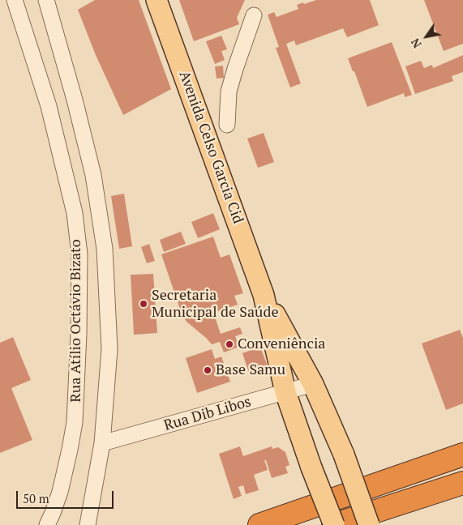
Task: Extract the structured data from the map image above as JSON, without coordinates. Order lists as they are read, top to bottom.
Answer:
{
  "streets": {
    "main road": ["Avenida Celso Garcia Cid"],
    "street": ["Rua Atílio Octávio Bizato", "Rua Dib Libos"]
  },
  "crossings": [
    ["Avenida Celso Garcia Cid", "Rua Dib Libos"]
  ],
  "places": ["Secretaria Municipal de Saúde", "Conveniência", "Base Samu"],
  "scale_bar": "50 m",
  "north": "bottom left"
}
